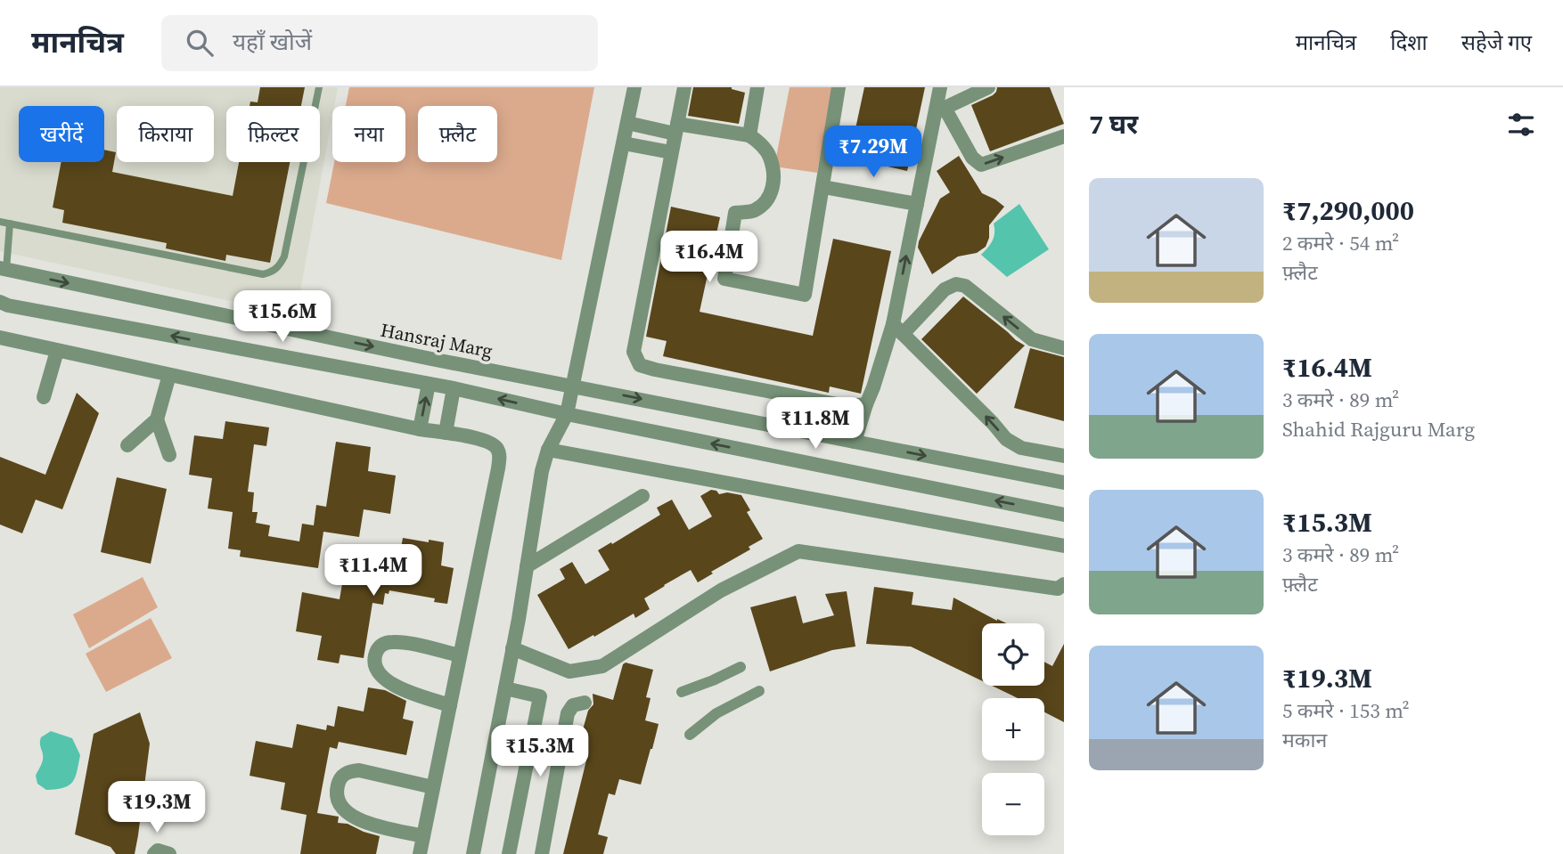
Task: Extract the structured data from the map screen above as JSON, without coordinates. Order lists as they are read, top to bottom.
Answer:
{
  "streets": {
    "street": ["Hansraj Marg"]
  },
  "page": {
    "header": "मानचित्र",
    "search": "यहाँ खोजें",
    "nav": ["मानचित्र", "दिशा", "सहेजे गए"],
    "heading": "7 घर",
    "chip": [
      "खरीदें",
      "किराया",
      "फ़िल्टर",
      "नया",
      "फ़्लैट"
    ],
    "price": [
      "₹7.29M",
      "₹16.4M",
      "₹15.6M",
      "₹11.8M",
      "₹11.4M",
      "₹15.3M",
      "₹19.3M"
    ],
    "list": [
      {
        "name": "₹7,290,000",
        "note": "2 कमरे · 54 m² · फ़्लैट"
      },
      {
        "name": "₹16.4M",
        "note": "3 कमरे · 89 m² · Shahid Rajguru Marg"
      },
      {
        "name": "₹15.3M",
        "note": "3 कमरे · 89 m² · फ़्लैट"
      },
      {
        "name": "₹19.3M",
        "note": "5 कमरे · 153 m² · मकान"
      }
    ],
    "map_buttons": ["+", "−"]
  }
}
